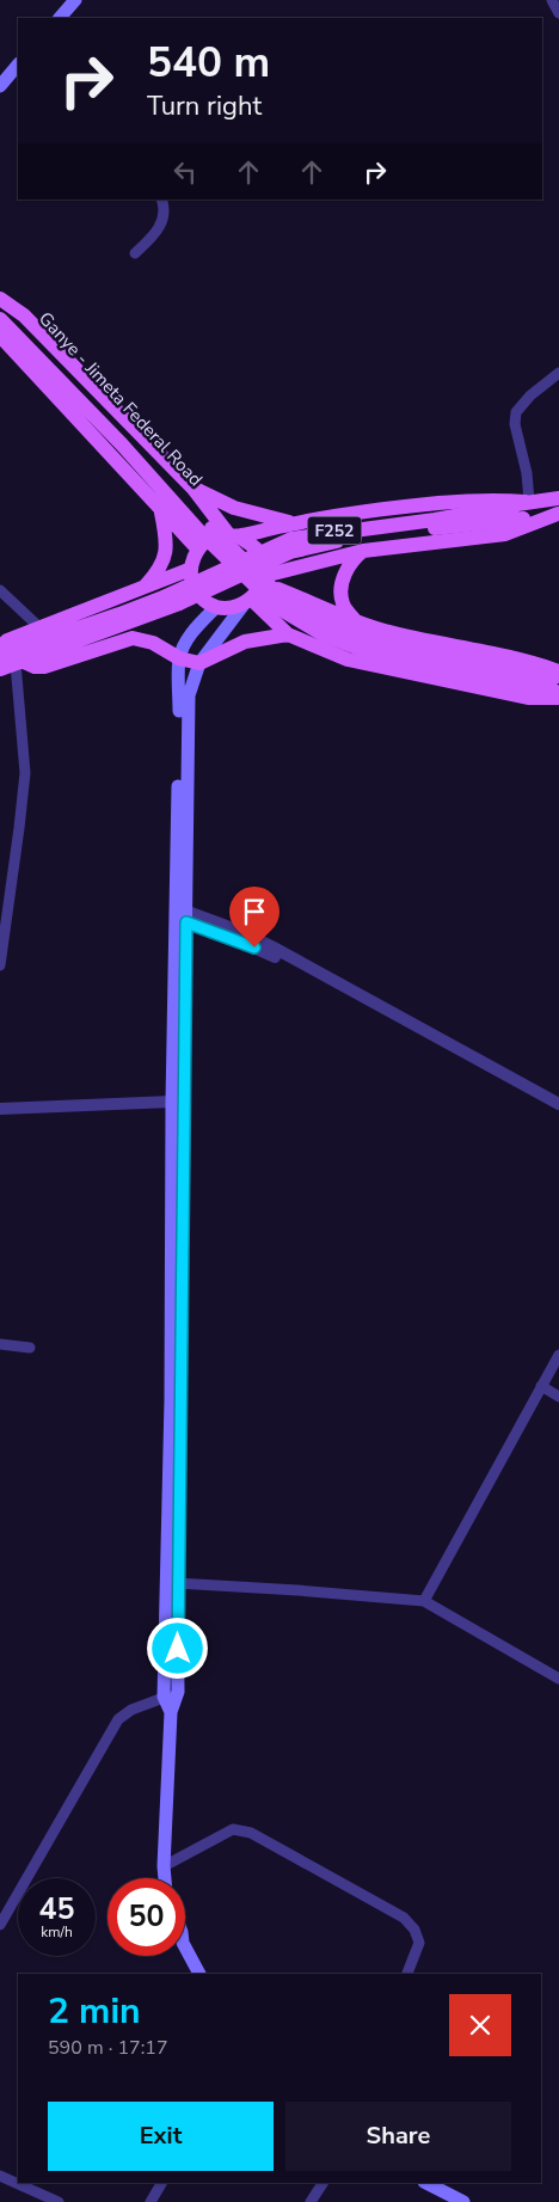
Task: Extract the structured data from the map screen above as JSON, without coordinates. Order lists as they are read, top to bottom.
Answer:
{
  "streets": {
    "main road": ["Ganye - Jimeta Federal Road", "F252"]
  },
  "page": {
    "turn": ["540 m", "Turn right"],
    "speed": "45 km/h",
    "limit": "50",
    "heading": ["2 min", "590 m · 17:17"],
    "buttons": ["Exit", "Share"]
  }
}
